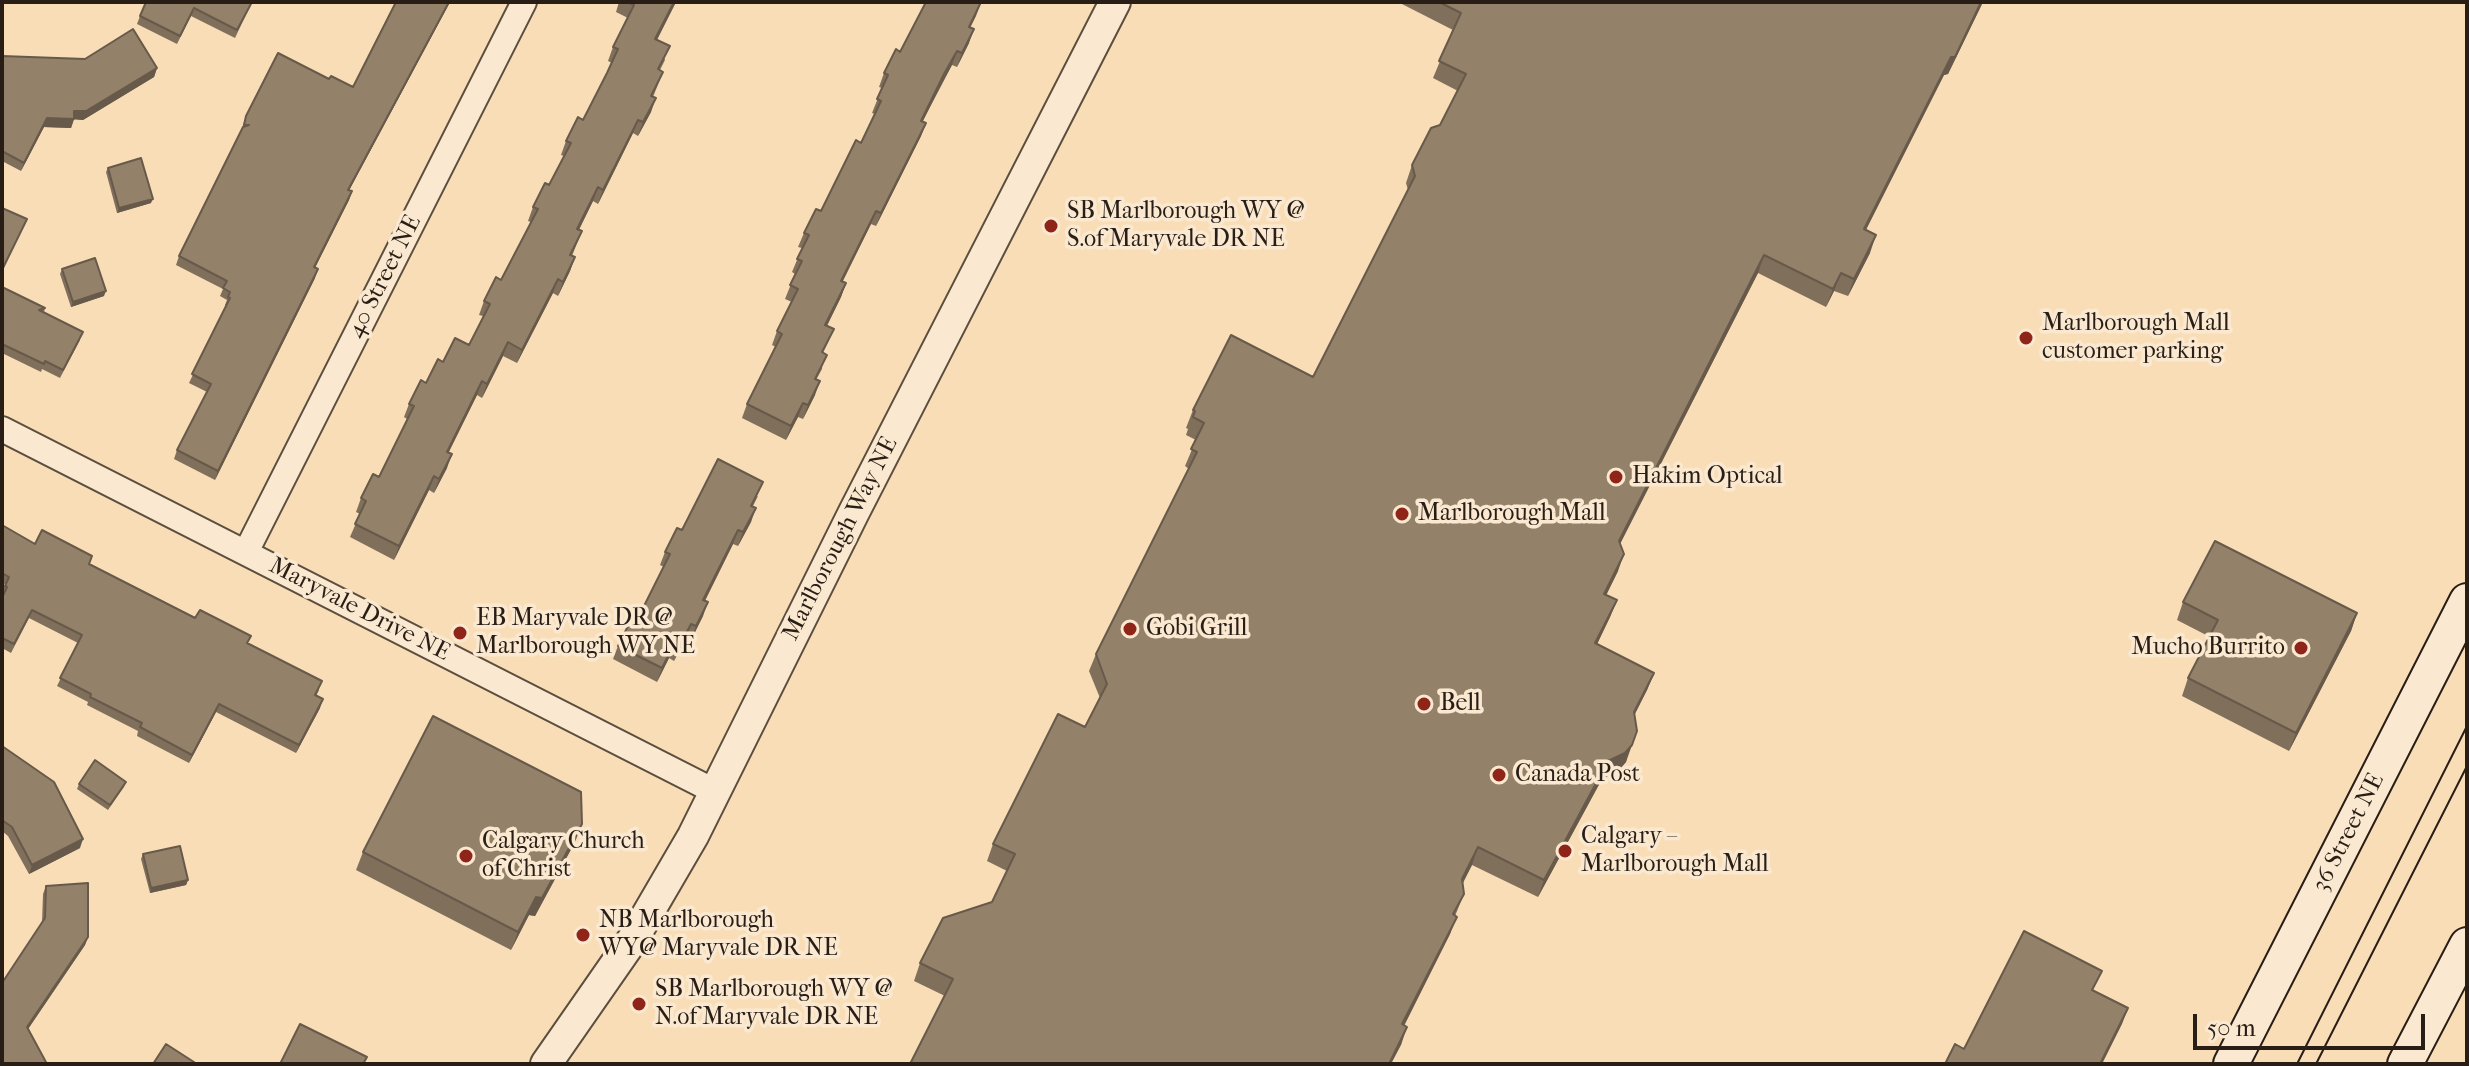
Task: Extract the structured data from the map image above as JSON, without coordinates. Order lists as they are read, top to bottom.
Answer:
{
  "streets": {
    "main road": ["36 Street NE"],
    "street": ["40 Street NE", "Marlborough Way NE", "Maryvale Drive NE"]
  },
  "crossings": [
    ["40 Street NE", "Maryvale Drive NE"],
    ["Marlborough Way NE", "Maryvale Drive NE"]
  ],
  "places": [
    "SB Marlborough WY @ S.of Maryvale DR NE",
    "Marlborough Mall customer parking",
    "Hakim Optical",
    "Marlborough Mall",
    "Gobi Grill",
    "EB Maryvale DR @ Marlborough WY NE",
    "Mucho Burrito",
    "Bell",
    "Canada Post",
    "Calgary – Marlborough Mall",
    "Calgary Church of Christ",
    "NB Marlborough WY@ Maryvale DR NE",
    "SB Marlborough WY @ N.of Maryvale DR NE"
  ],
  "scale_bar": "50 m"
}
